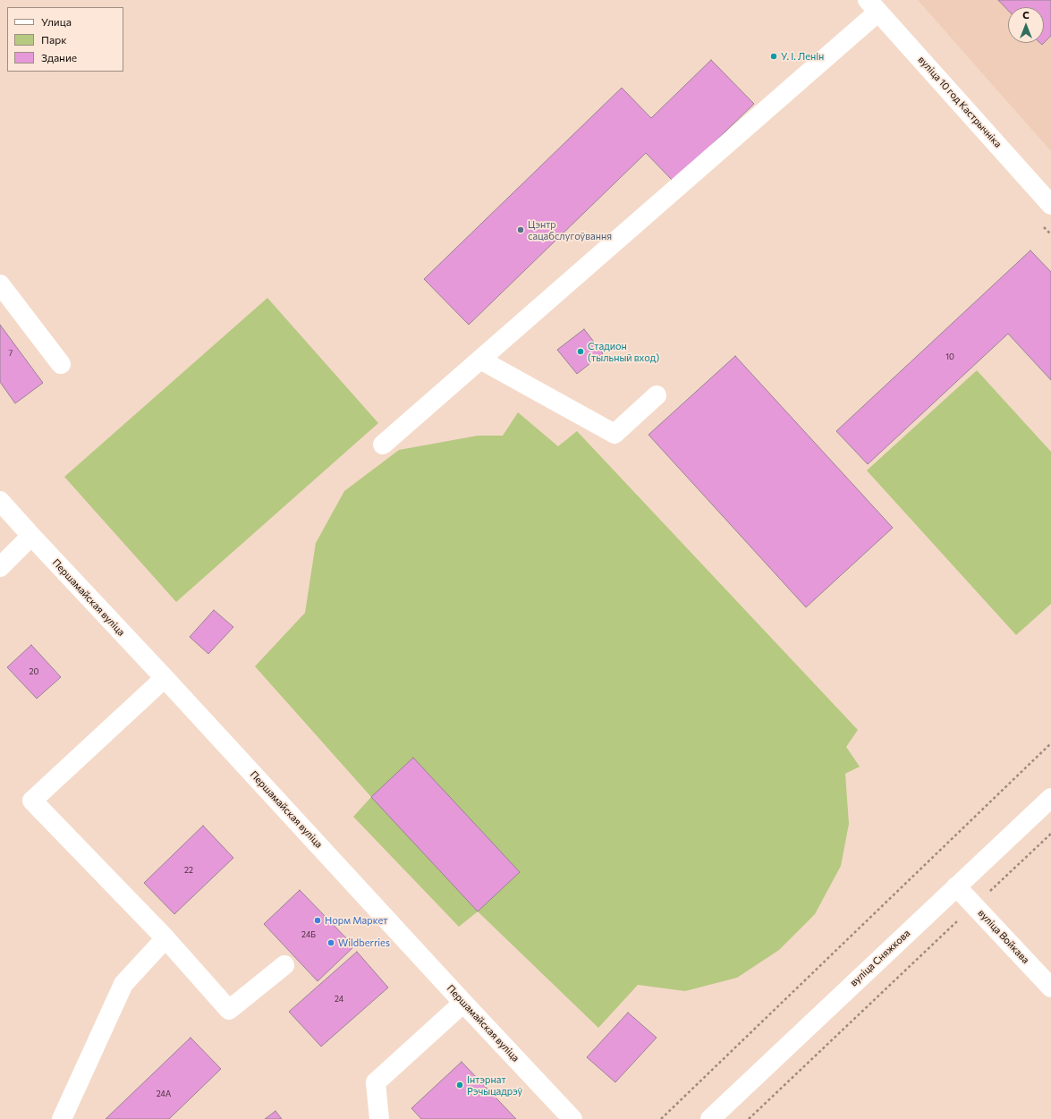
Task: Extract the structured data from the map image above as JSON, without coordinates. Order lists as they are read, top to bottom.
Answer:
{
  "streets": {
    "street": [
      "вуліца 10 год Кастрычніка",
      "Першамайская вуліца",
      "вуліца Войкава",
      "вуліца Сняжкова"
    ]
  },
  "crossings": [
    ["вуліца Войкава", "вуліца Сняжкова"]
  ],
  "places": [
    "У. І. Ленін",
    "Цэнтр сацабслугоўвання",
    "Стадион (тыльный вход)",
    "Норм Маркет",
    "Wildberries",
    "Інтэрнат Рэчыцадрэў"
  ],
  "house_numbers": [
    "7",
    "10",
    "20",
    "22",
    "24Б",
    "24",
    "24А"
  ],
  "legend": ["Улица", "Парк", "Здание"],
  "north": "top"
}
